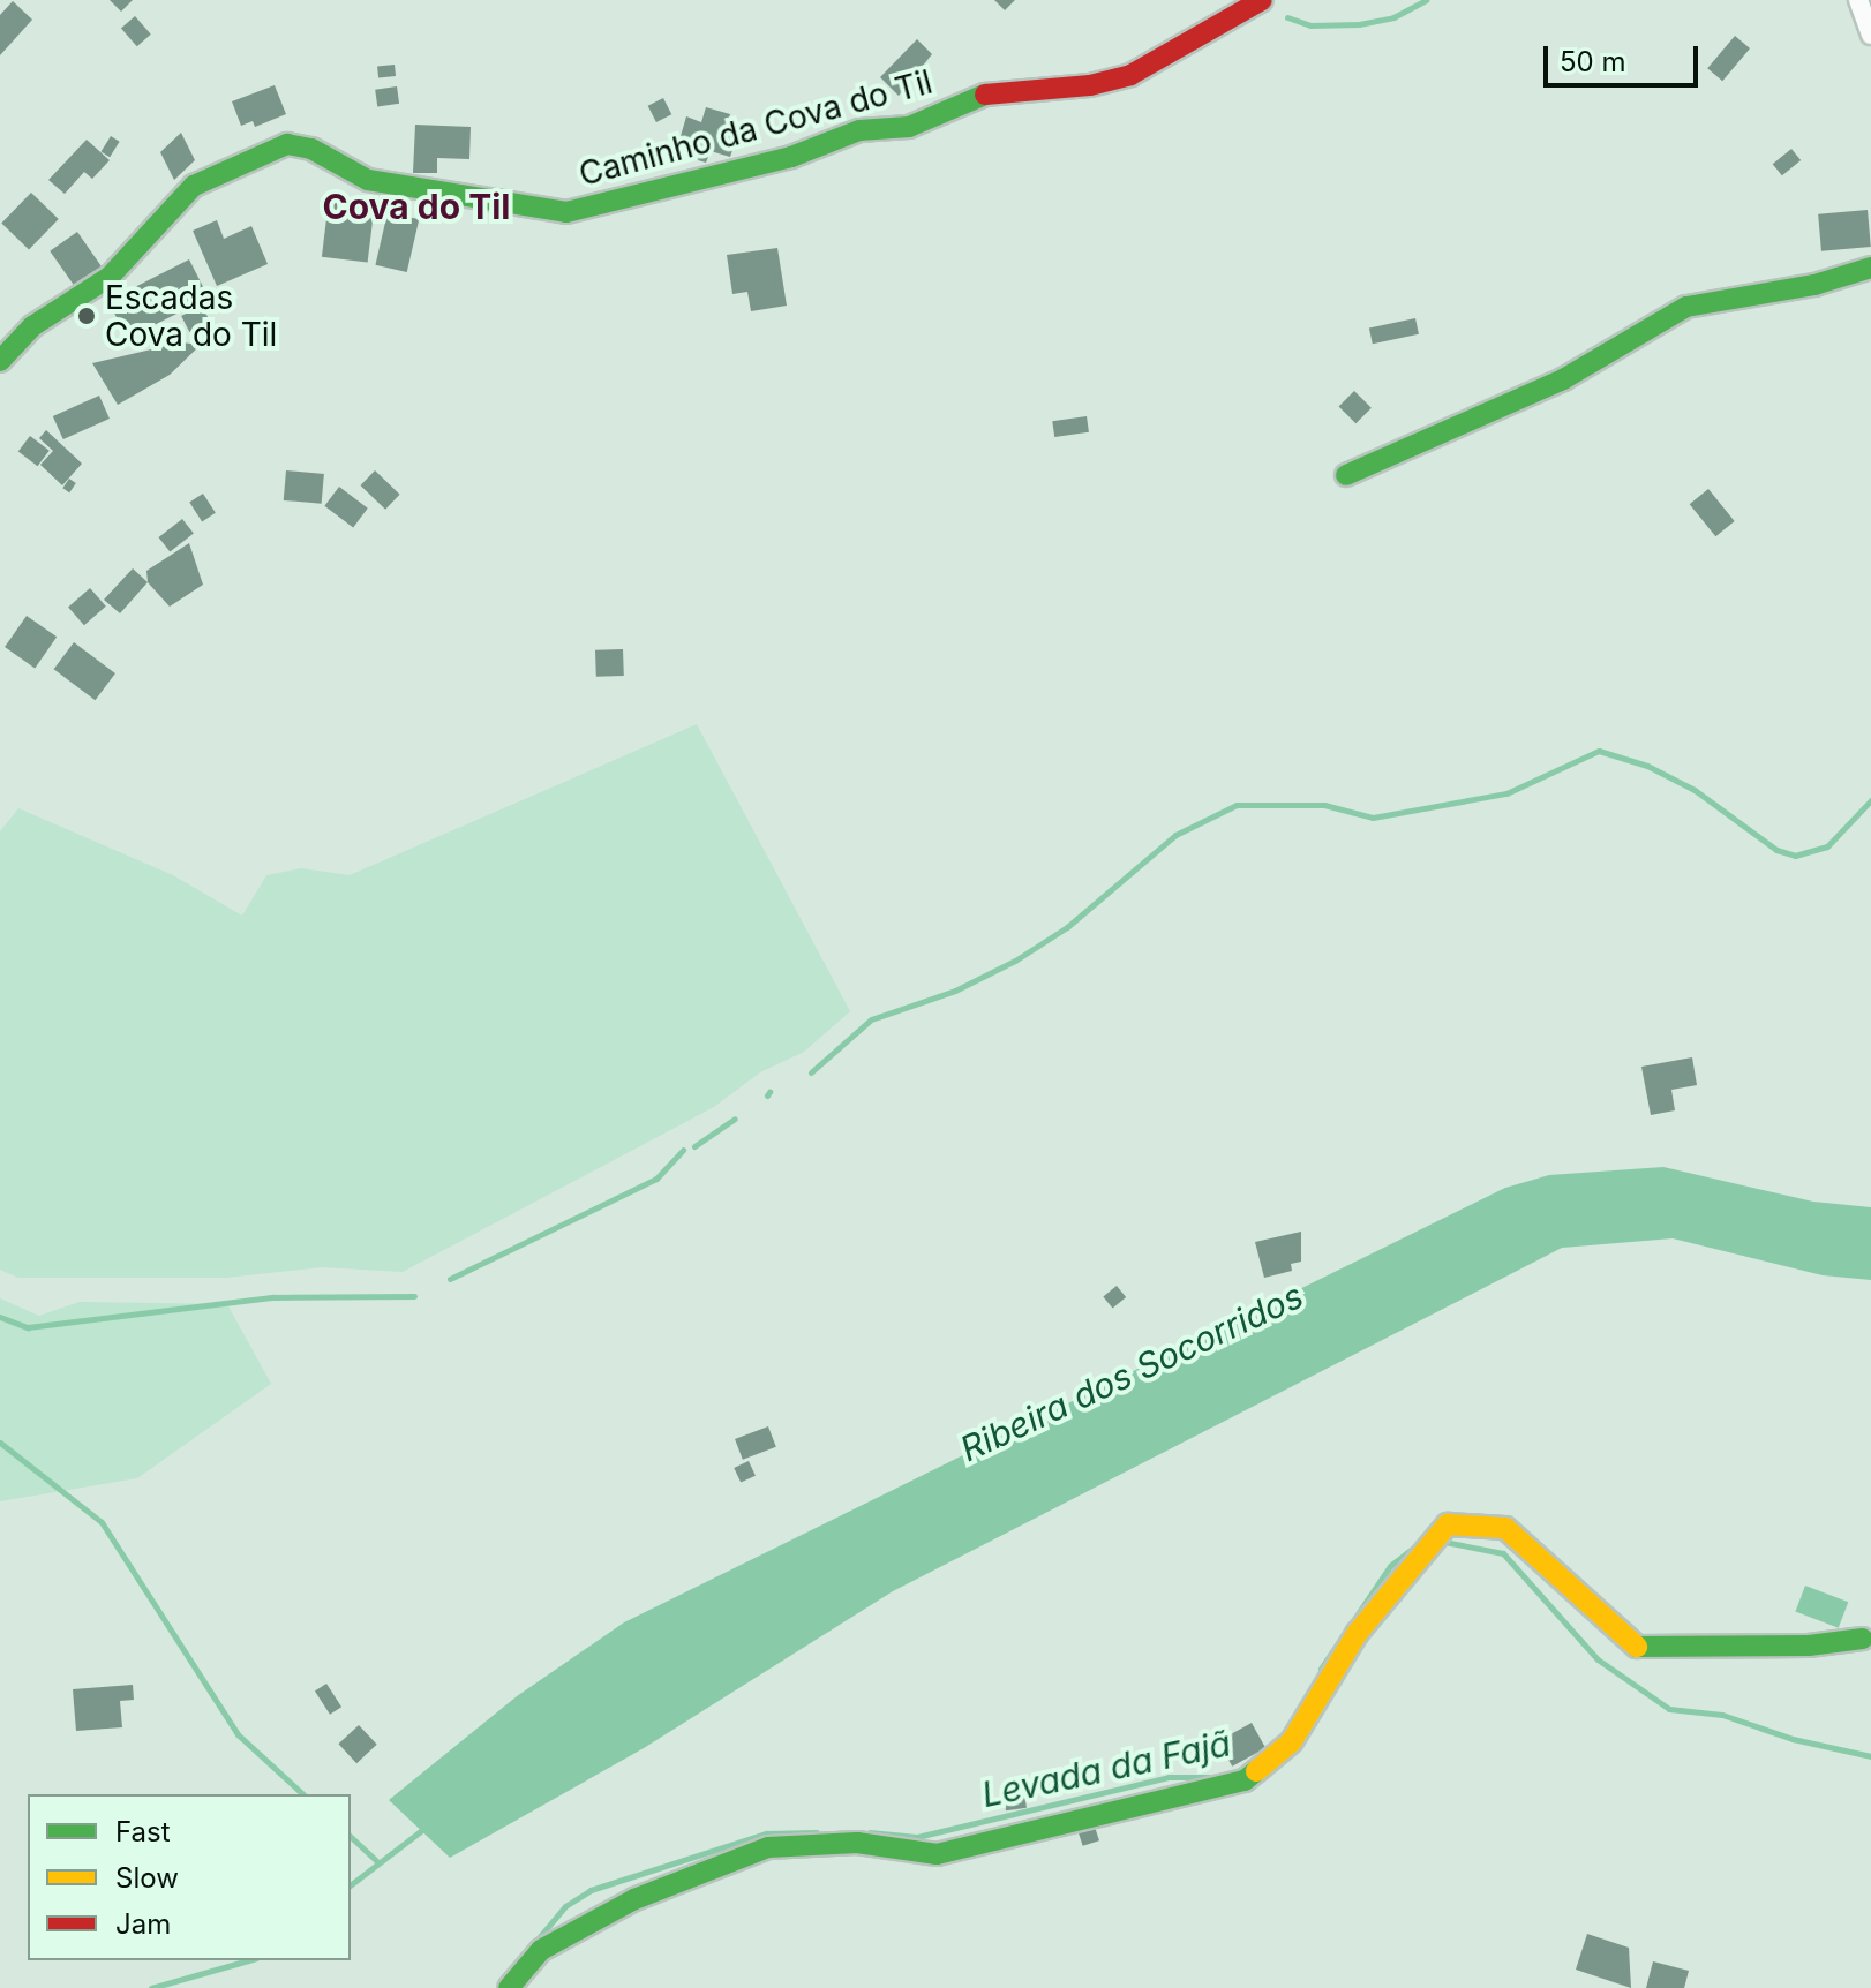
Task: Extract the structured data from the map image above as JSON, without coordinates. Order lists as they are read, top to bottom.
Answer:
{
  "streets": {
    "street": ["Caminho da Cova do Til"]
  },
  "districts": ["Cova do Til"],
  "water": ["Ribeira dos Socorridos", "Levada da Fajã"],
  "places": ["Escadas Cova do Til"],
  "legend": ["Fast", "Slow", "Jam"],
  "scale_bar": "50 m"
}
